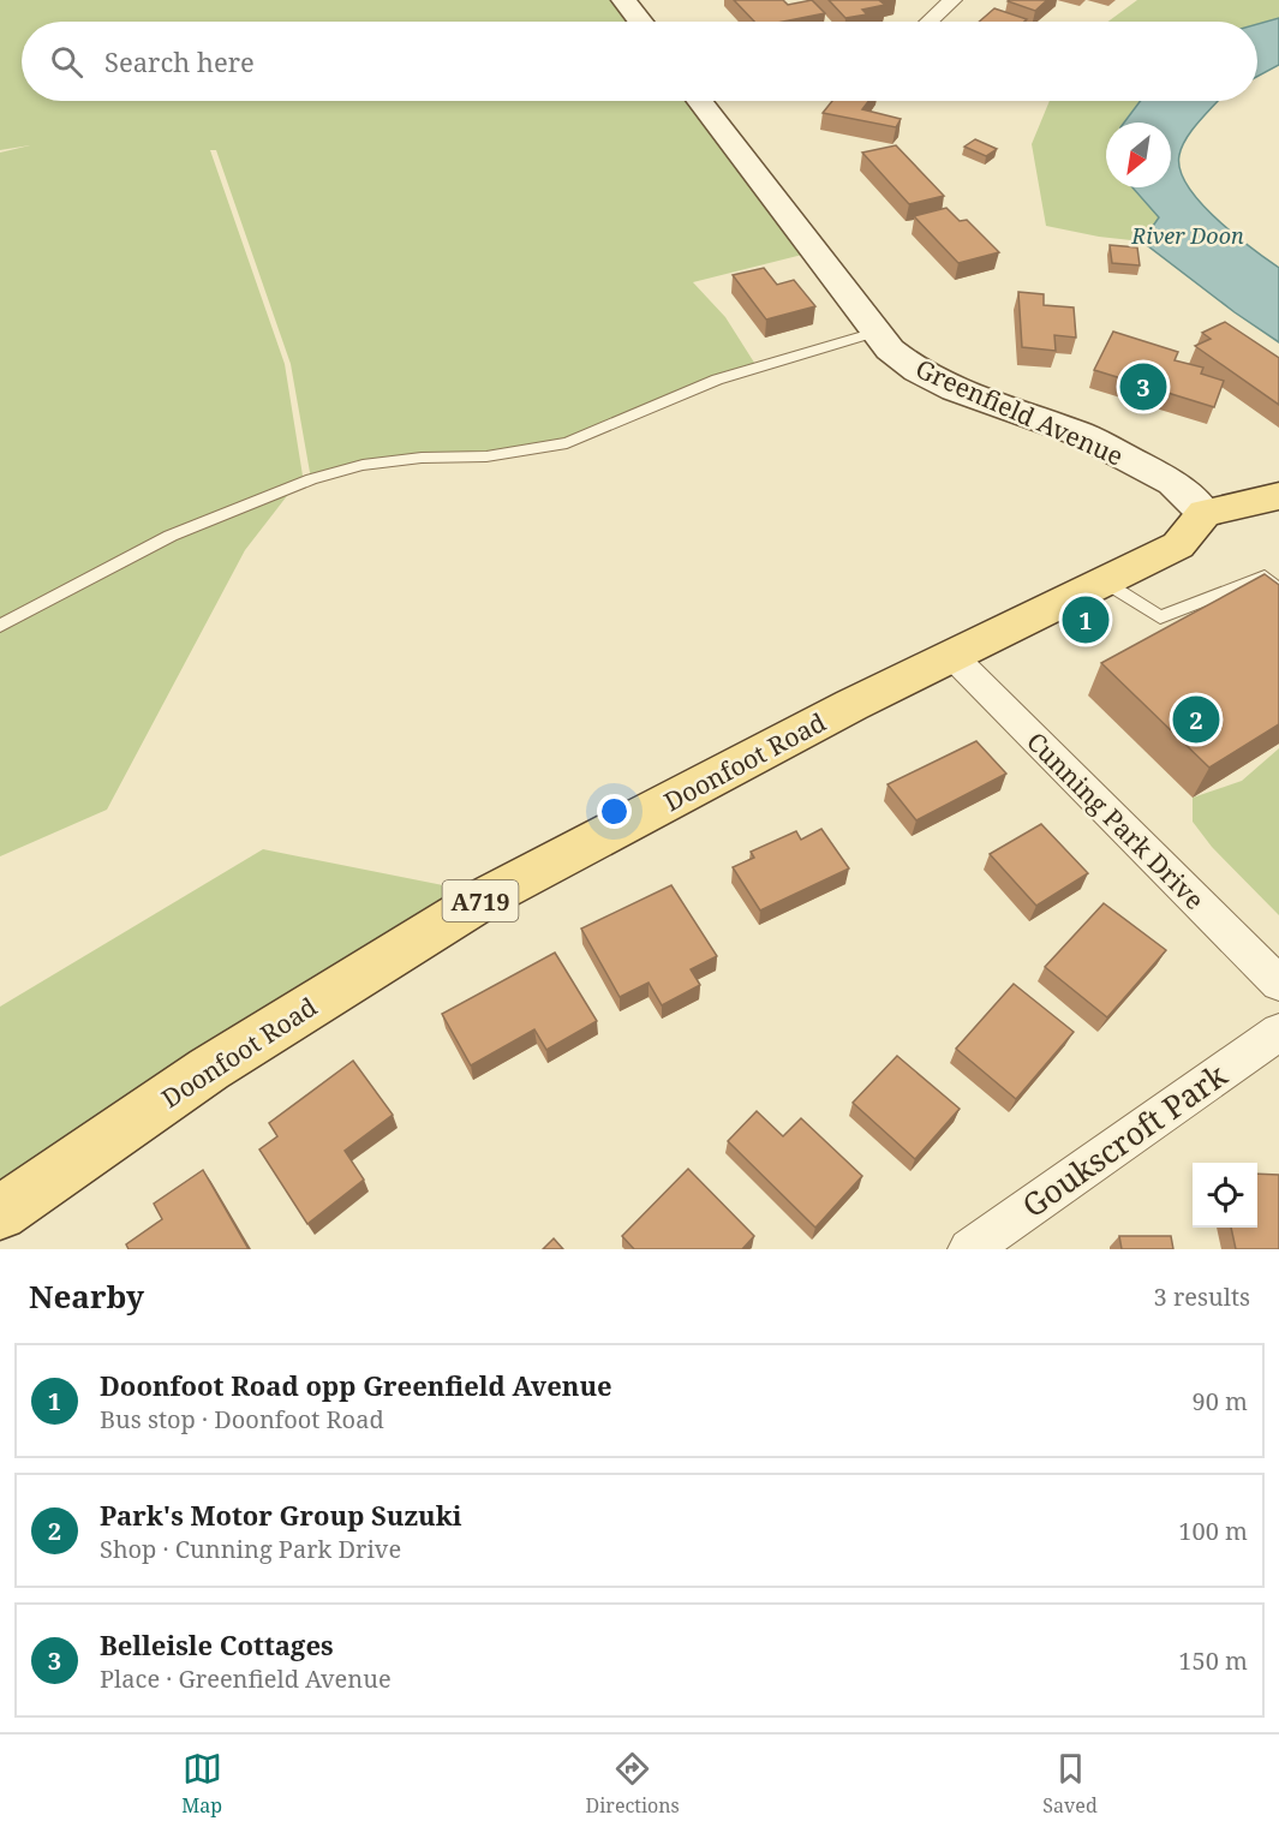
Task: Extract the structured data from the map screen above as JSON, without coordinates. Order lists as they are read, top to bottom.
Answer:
{
  "streets": {
    "main road": ["Doonfoot Road", "A719"],
    "street": ["Greenfield Avenue", "Cunning Park Drive", "Goukscroft Park"]
  },
  "crossings": [
    ["Greenfield Avenue", "Doonfoot Road"],
    ["Doonfoot Road", "Cunning Park Drive"]
  ],
  "water": ["River Doon"],
  "north": "bottom left",
  "page": {
    "search": "Search here",
    "pins": ["3", "1", "2"],
    "heading": ["Nearby", "3 results"],
    "list": [
      {
        "mark": "1",
        "name": "Doonfoot Road opp Greenfield Avenue",
        "note": "Bus stop · Doonfoot Road",
        "value": "90 m"
      },
      {
        "mark": "2",
        "name": "Park's Motor Group Suzuki",
        "note": "Shop · Cunning Park Drive",
        "value": "100 m"
      },
      {
        "mark": "3",
        "name": "Belleisle Cottages",
        "note": "Place · Greenfield Avenue",
        "value": "150 m"
      }
    ],
    "nav": ["Map", "Directions", "Saved"]
  }
}
